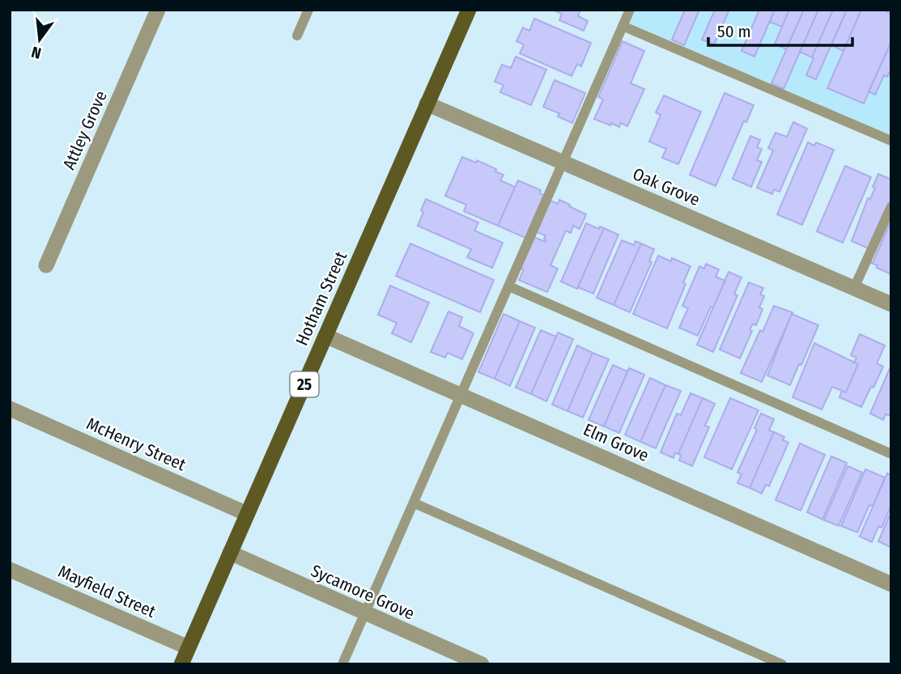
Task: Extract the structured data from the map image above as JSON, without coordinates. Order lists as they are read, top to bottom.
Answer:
{
  "streets": {
    "main road": ["Hotham Street", "25"],
    "street": [
      "Attley Grove",
      "Oak Grove",
      "Elm Grove",
      "McHenry Street",
      "Mayfield Street",
      "Sycamore Grove"
    ]
  },
  "crossings": [
    ["Oak Grove", "Hotham Street"],
    ["Hotham Street", "Elm Grove"],
    ["Hotham Street", "McHenry Street"],
    ["Hotham Street", "Mayfield Street"],
    ["Hotham Street", "Sycamore Grove"]
  ],
  "scale_bar": "50 m",
  "north": "bottom"
}
